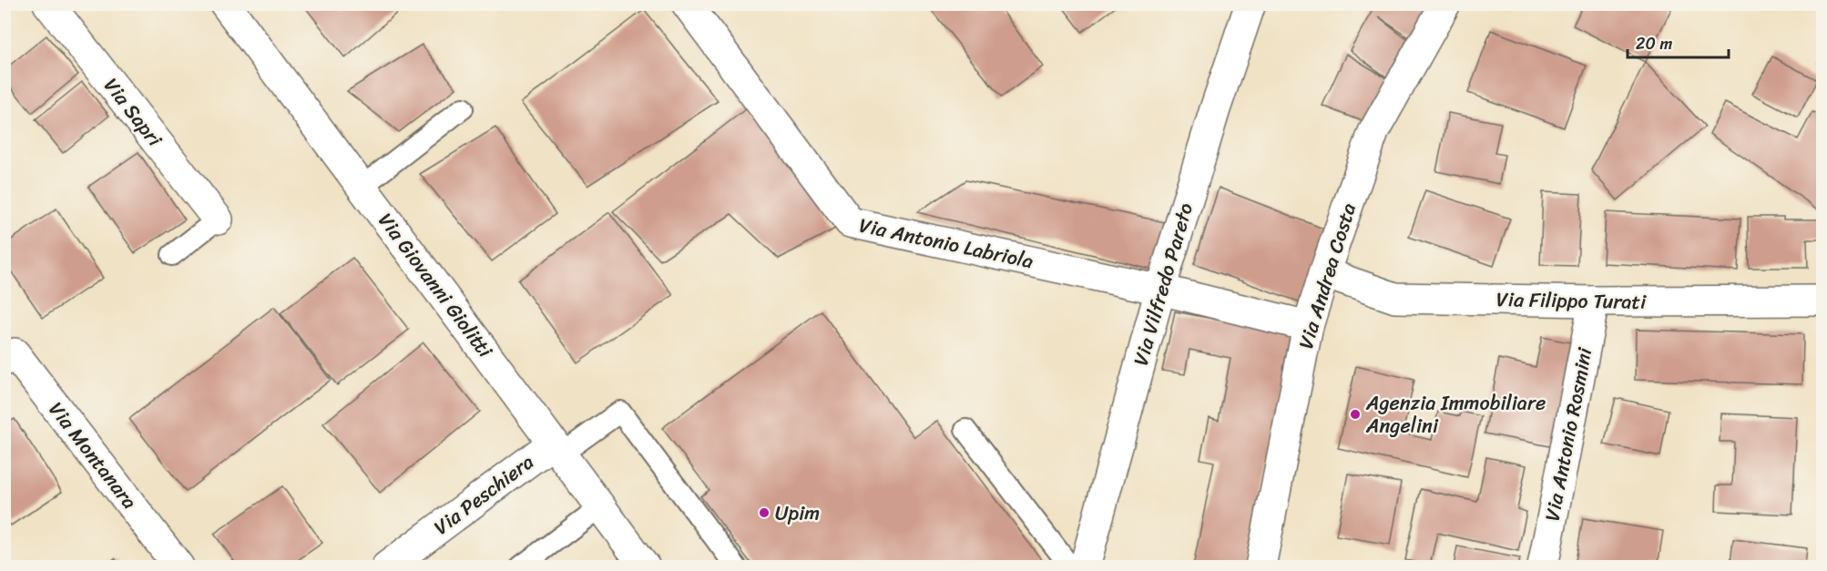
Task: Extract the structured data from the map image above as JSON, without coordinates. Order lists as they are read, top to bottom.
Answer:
{
  "streets": {
    "street": [
      "Via Sapri",
      "Via Antonio Labriola",
      "Via Andrea Costa",
      "Via Vilfredo Pareto",
      "Via Giovanni Giolitti",
      "Via Filippo Turati",
      "Via Antonio Rosmini",
      "Via Montanara",
      "Via Peschiera"
    ]
  },
  "crossings": [
    ["Via Antonio Labriola", "Via Andrea Costa"],
    ["Via Antonio Labriola", "Via Vilfredo Pareto"],
    ["Via Andrea Costa", "Via Filippo Turati"],
    ["Via Giovanni Giolitti", "Via Peschiera"],
    ["Via Filippo Turati", "Via Antonio Rosmini"]
  ],
  "places": ["Agenzia Immobiliare Angelini", "Upim"],
  "scale_bar": "20 m"
}
